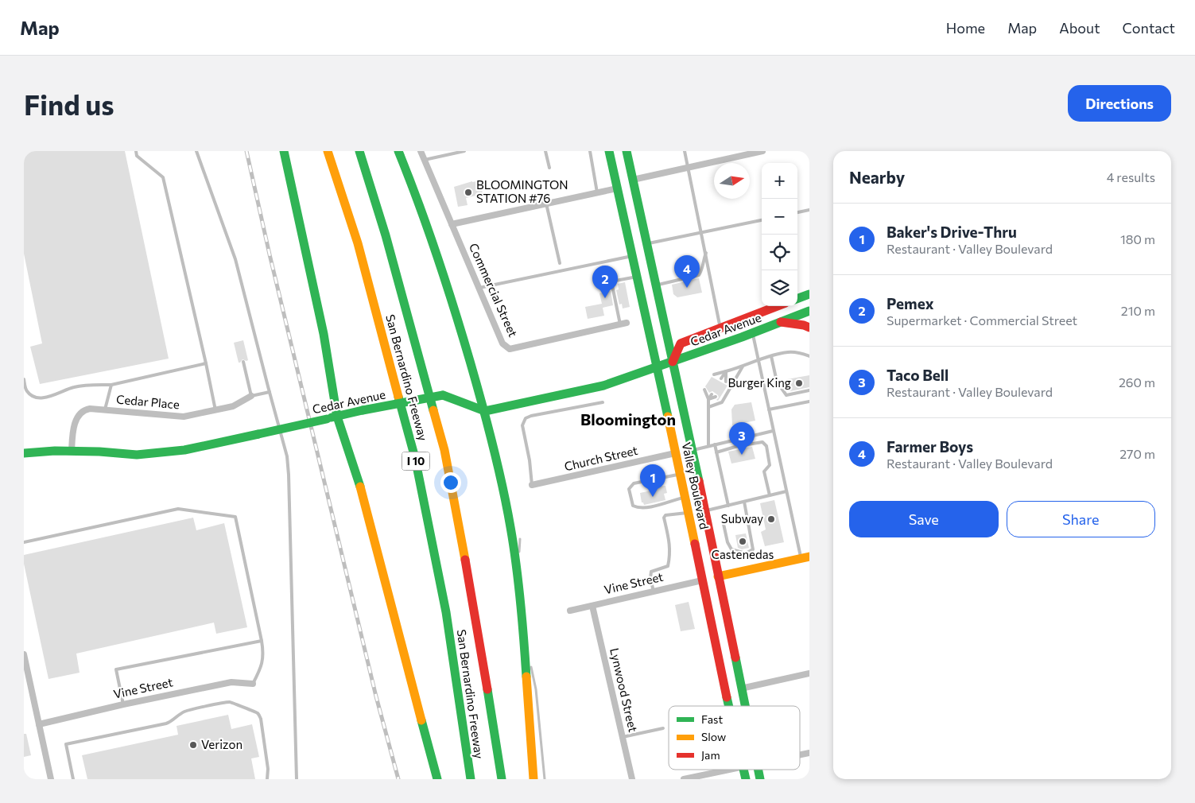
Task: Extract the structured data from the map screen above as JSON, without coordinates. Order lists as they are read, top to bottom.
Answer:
{
  "streets": {
    "main road": [
      "Cedar Avenue",
      "San Bernardino Freeway",
      "I 10",
      "Valley Boulevard"
    ],
    "street": [
      "Commercial Street",
      "Cedar Place",
      "Church Street",
      "Vine Street",
      "Lynwood Street"
    ]
  },
  "crossings": [
    ["Cedar Avenue", "Cedar Place"],
    ["Cedar Avenue", "Valley Boulevard"],
    ["Church Street", "Valley Boulevard"],
    ["Valley Boulevard", "Vine Street"],
    ["Vine Street", "Lynwood Street"]
  ],
  "districts": ["Bloomington"],
  "places": [
    "BLOOMINGTON STATION #76",
    "Burger King",
    "Subway",
    "Castenedas",
    "Verizon"
  ],
  "legend": ["Fast", "Slow", "Jam"],
  "north": "right",
  "page": {
    "header": "Map",
    "nav": [
      "Home",
      "Map",
      "About",
      "Contact"
    ],
    "buttons": [
      "Directions",
      ["Save", "Share"]
    ],
    "title": "Find us",
    "heading": ["Nearby", "4 results"],
    "map_buttons": ["+", "−"],
    "list": [
      {
        "mark": "1",
        "name": "Baker's Drive-Thru",
        "note": "Restaurant · Valley Boulevard",
        "value": "180 m"
      },
      {
        "mark": "2",
        "name": "Pemex",
        "note": "Supermarket · Commercial Street",
        "value": "210 m"
      },
      {
        "mark": "3",
        "name": "Taco Bell",
        "note": "Restaurant · Valley Boulevard",
        "value": "260 m"
      },
      {
        "mark": "4",
        "name": "Farmer Boys",
        "note": "Restaurant · Valley Boulevard",
        "value": "270 m"
      }
    ],
    "pins": [
      "4",
      "2",
      "3",
      "1"
    ]
  }
}
